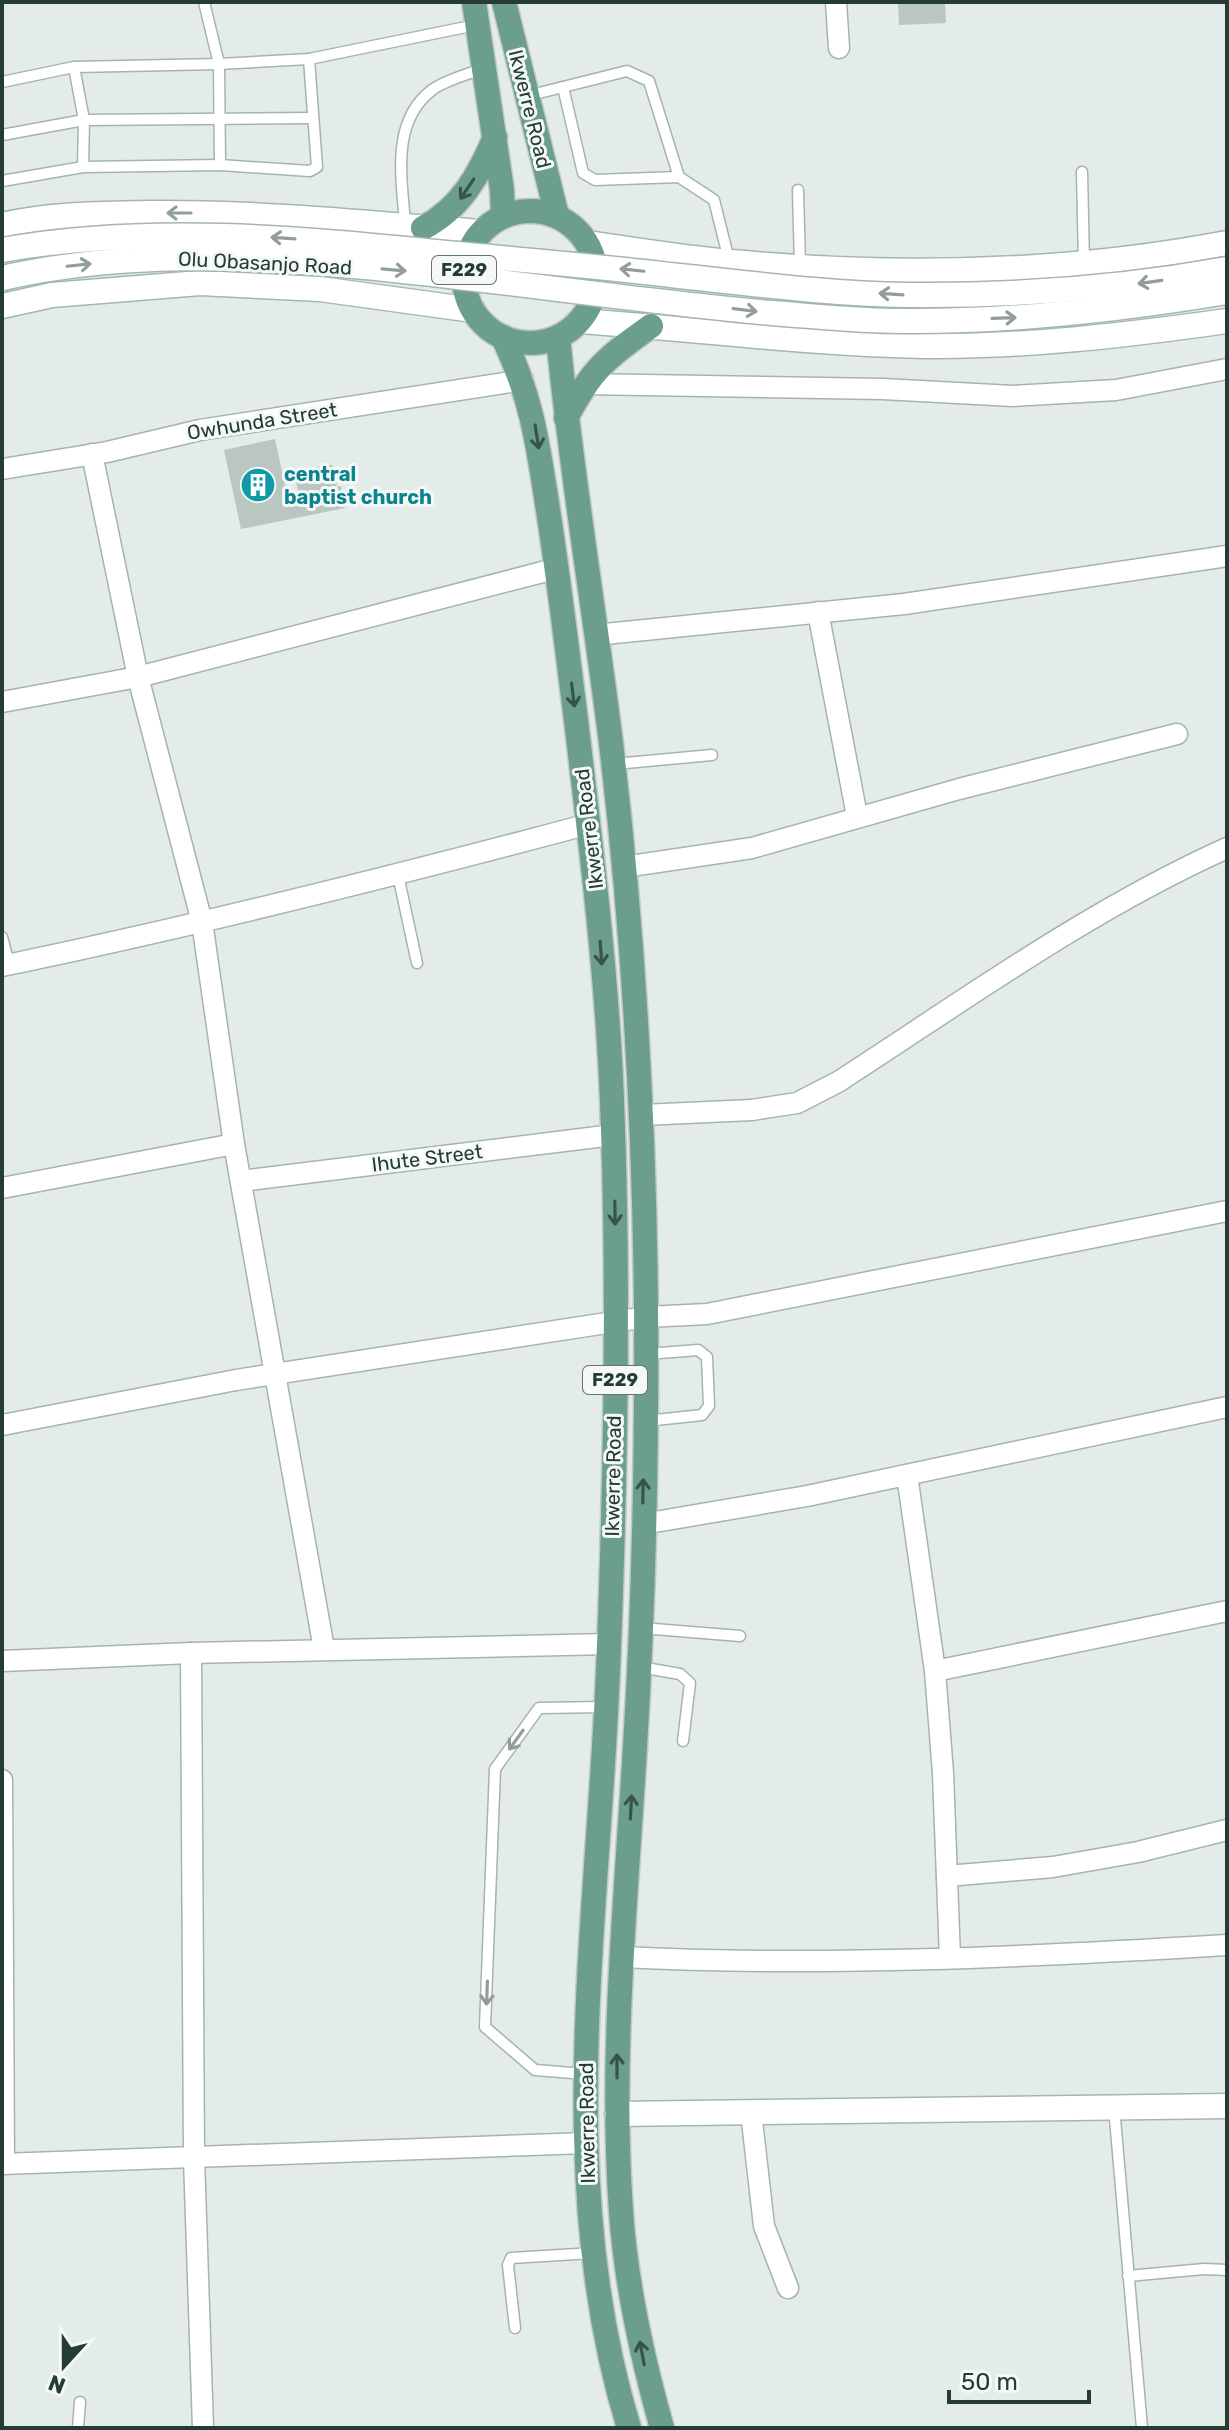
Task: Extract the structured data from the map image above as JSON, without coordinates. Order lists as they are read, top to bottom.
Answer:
{
  "streets": {
    "main road": ["Ikwerre Road", "F229"],
    "street": ["Olu Obasanjo Road", "Owhunda Street", "Ihute Street"]
  },
  "crossings": [
    ["Ikwerre Road", "F229"],
    ["Ikwerre Road", "Owhunda Street"],
    ["Ikwerre Road", "Ihute Street"]
  ],
  "places": {
    "building": ["central baptist church"]
  },
  "scale_bar": "50 m",
  "north": "bottom"
}
